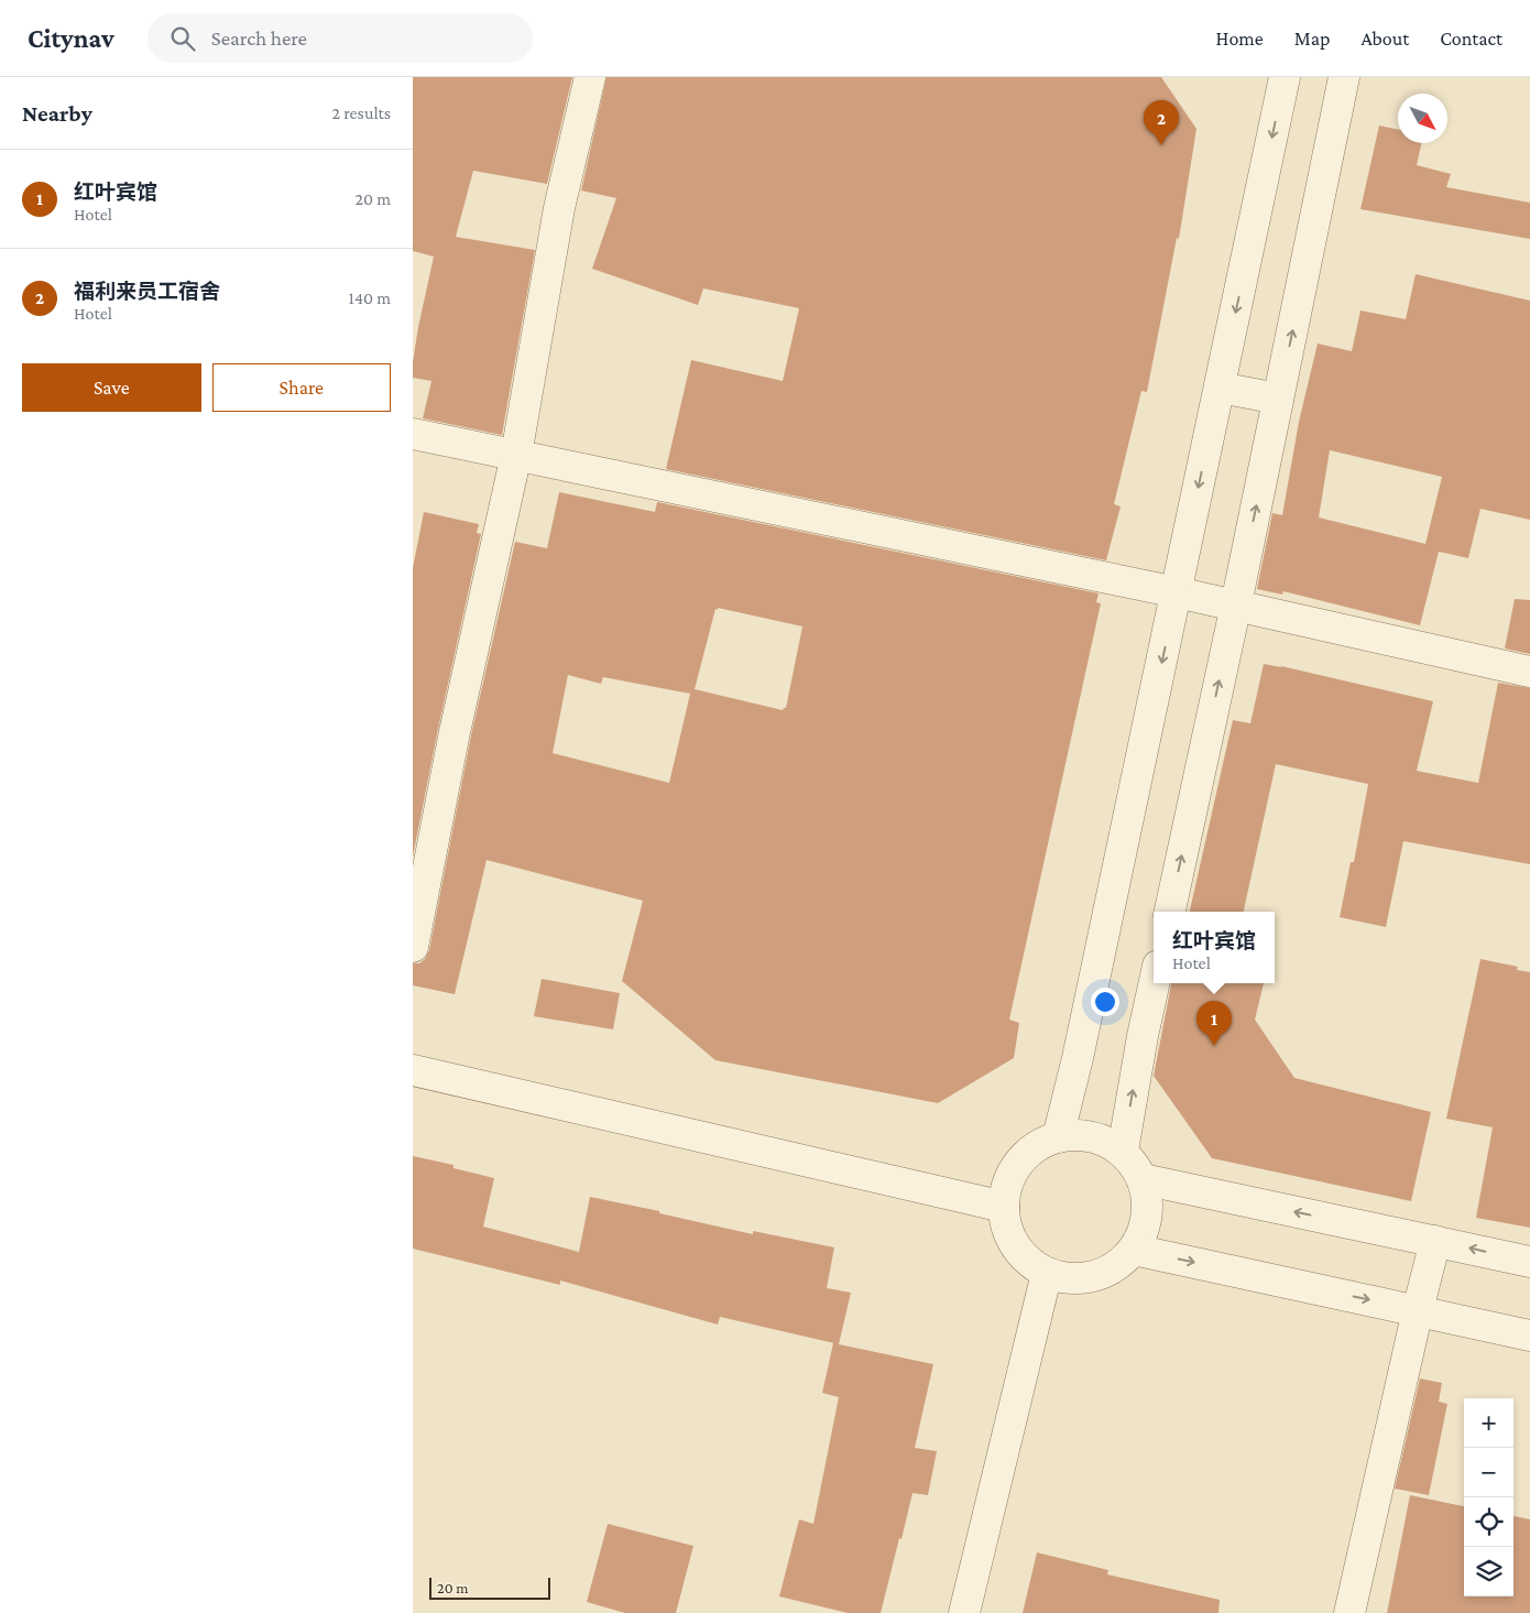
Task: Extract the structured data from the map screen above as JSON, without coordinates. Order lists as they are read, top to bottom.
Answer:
{
  "scale_bar": "20 m",
  "north": "bottom right",
  "page": {
    "header": "Citynav",
    "search": "Search here",
    "nav": [
      "Home",
      "Map",
      "About",
      "Contact"
    ],
    "heading": ["Nearby", "2 results"],
    "pins": ["2", "1"],
    "list": [
      {
        "mark": "1",
        "name": "红叶宾馆",
        "note": "Hotel",
        "value": "20 m"
      },
      {
        "mark": "2",
        "name": "福利来员工宿舍",
        "note": "Hotel",
        "value": "140 m"
      }
    ],
    "buttons": ["Save", "Share"],
    "popup": ["红叶宾馆", "Hotel"],
    "map_buttons": ["+", "−"],
    "scale": "20 m"
  }
}
